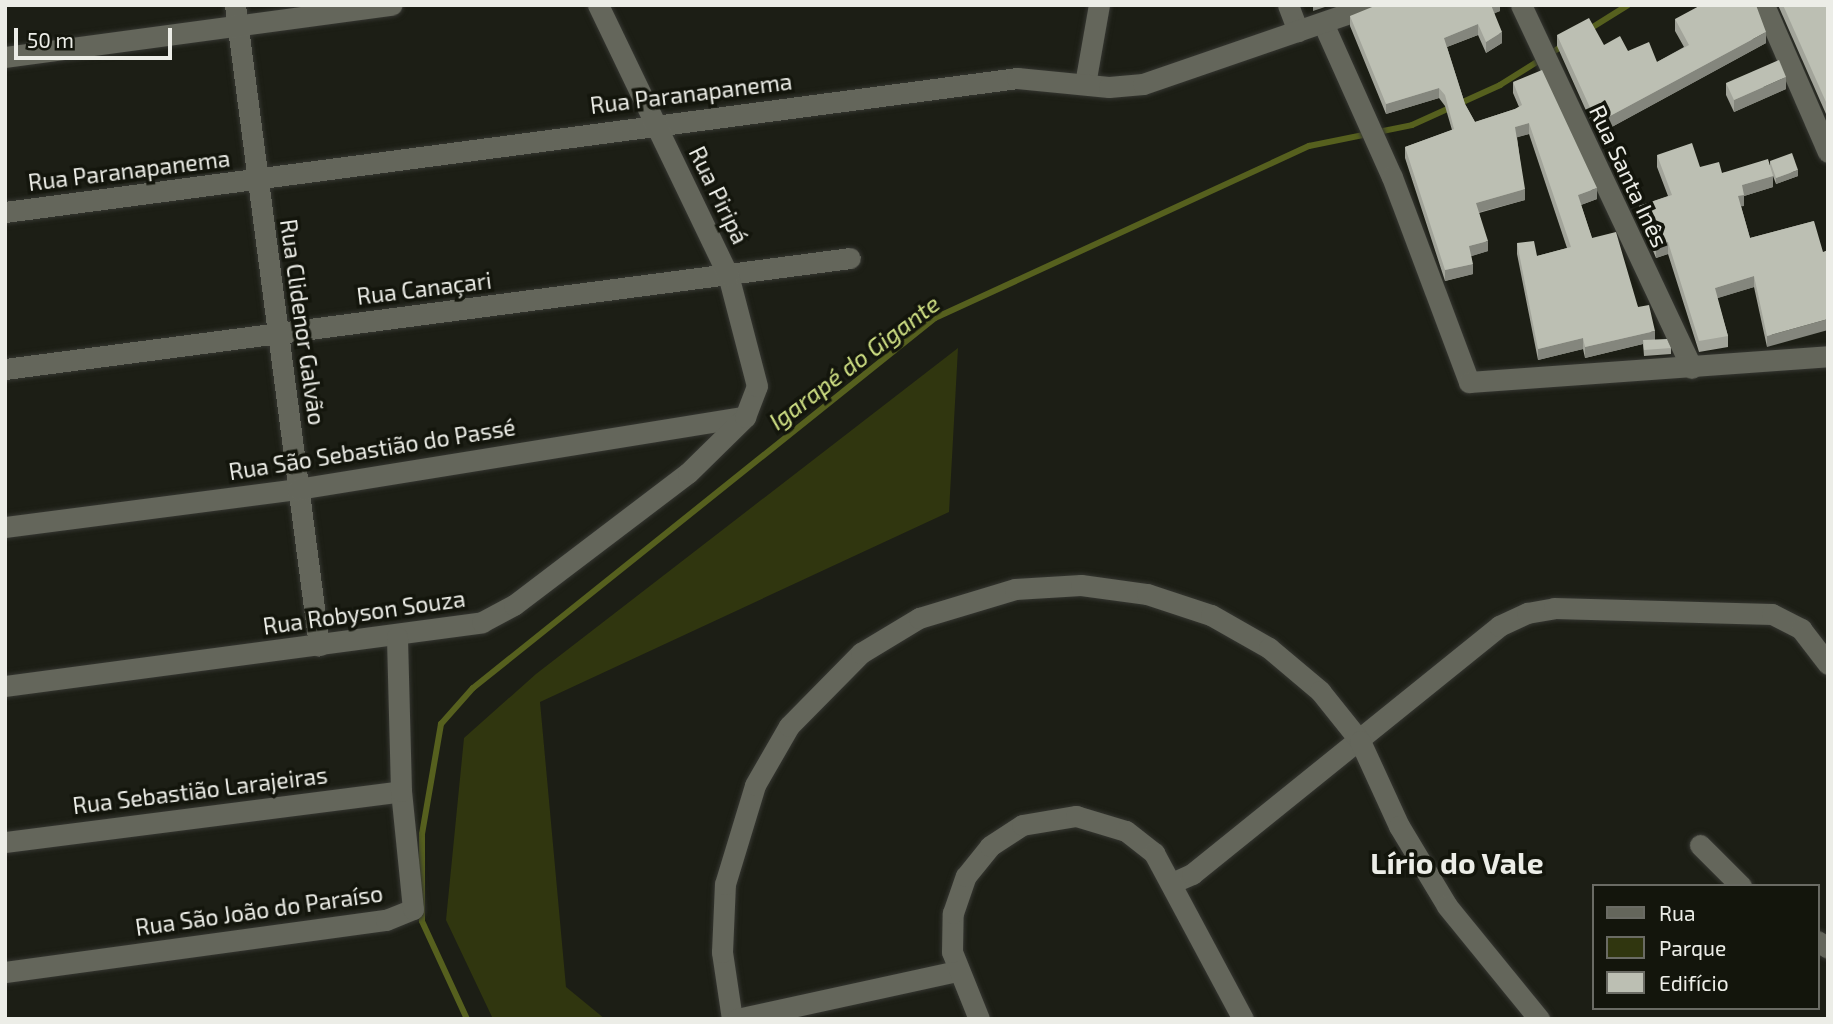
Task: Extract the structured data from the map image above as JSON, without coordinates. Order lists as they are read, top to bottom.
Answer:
{
  "streets": {
    "street": [
      "Rua Paranapanema",
      "Rua Santa Inês",
      "Rua Piripá",
      "Rua Canaçari",
      "Rua Clidenor Galvão",
      "Rua São Sebastião do Passé",
      "Rua Robyson Souza",
      "Rua Sebastião Larajeiras",
      "Rua São João do Paraíso"
    ]
  },
  "crossings": [
    ["Rua Paranapanema", "Rua Piripá"],
    ["Rua Paranapanema", "Rua Clidenor Galvão"],
    ["Rua Piripá", "Rua Canaçari"],
    ["Rua Piripá", "Rua São Sebastião do Passé"],
    ["Rua Piripá", "Rua Robyson Souza"],
    ["Rua Canaçari", "Rua Clidenor Galvão"],
    ["Rua Clidenor Galvão", "Rua São Sebastião do Passé"],
    ["Rua Clidenor Galvão", "Rua Robyson Souza"],
    ["Rua São Sebastião do Passé", "Rua Robyson Souza"],
    ["Rua Robyson Souza", "Rua São João do Paraíso"],
    ["Rua Sebastião Larajeiras", "Rua São João do Paraíso"]
  ],
  "districts": ["Lírio do Vale"],
  "water": ["Igarapé do Gigante"],
  "legend": ["Rua", "Parque", "Edifício"],
  "scale_bar": "50 m"
}
